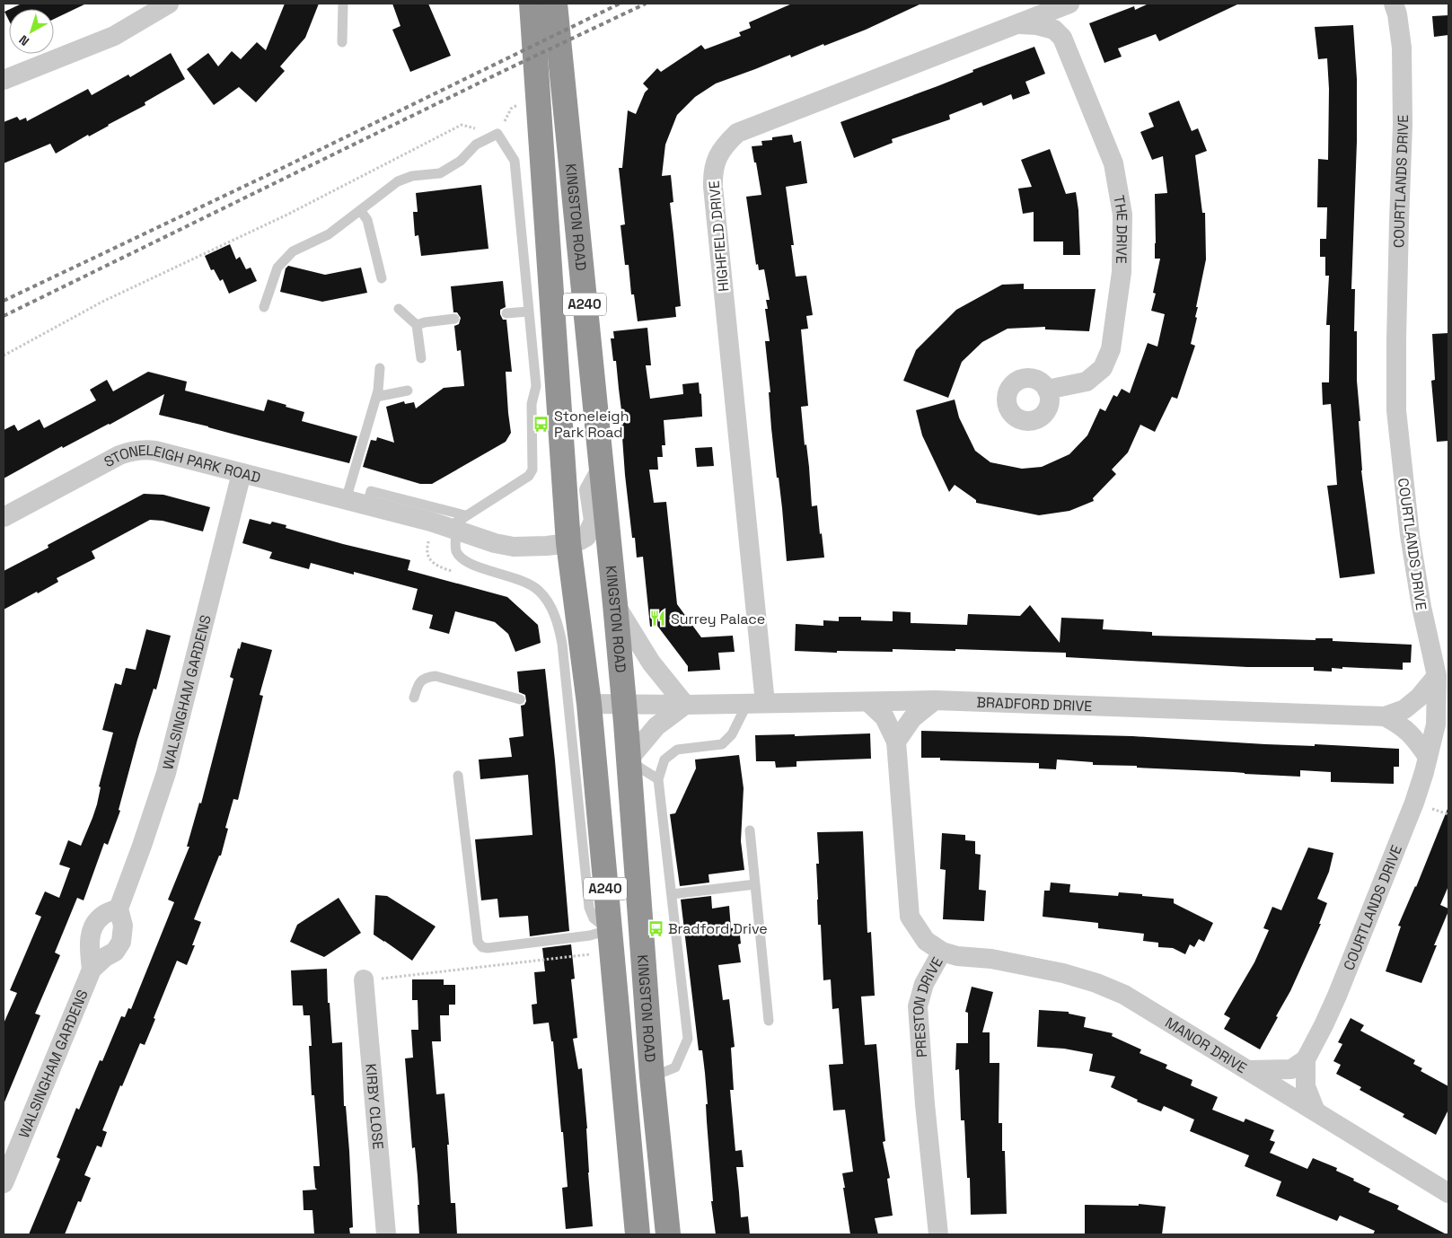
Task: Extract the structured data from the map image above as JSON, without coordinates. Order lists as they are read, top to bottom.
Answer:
{
  "streets": {
    "highway": ["KINGSTON ROAD", "A240"],
    "street": [
      "COURTLANDS DRIVE",
      "THE DRIVE",
      "HIGHFIELD DRIVE",
      "STONELEIGH PARK ROAD",
      "WALSINGHAM GARDENS",
      "BRADFORD DRIVE",
      "PRESTON DRIVE",
      "MANOR DRIVE",
      "KIRBY CLOSE"
    ]
  },
  "crossings": [
    ["COURTLANDS DRIVE", "BRADFORD DRIVE"],
    ["COURTLANDS DRIVE", "MANOR DRIVE"],
    ["KINGSTON ROAD", "STONELEIGH PARK ROAD"],
    ["KINGSTON ROAD", "BRADFORD DRIVE"],
    ["HIGHFIELD DRIVE", "BRADFORD DRIVE"],
    ["STONELEIGH PARK ROAD", "WALSINGHAM GARDENS"],
    ["BRADFORD DRIVE", "PRESTON DRIVE"],
    ["PRESTON DRIVE", "MANOR DRIVE"]
  ],
  "places": {
    "bus stop": ["Stoneleigh Park Road", "Bradford Drive"],
    "restaurant": ["Surrey Palace"]
  },
  "north": "bottom left"
}
